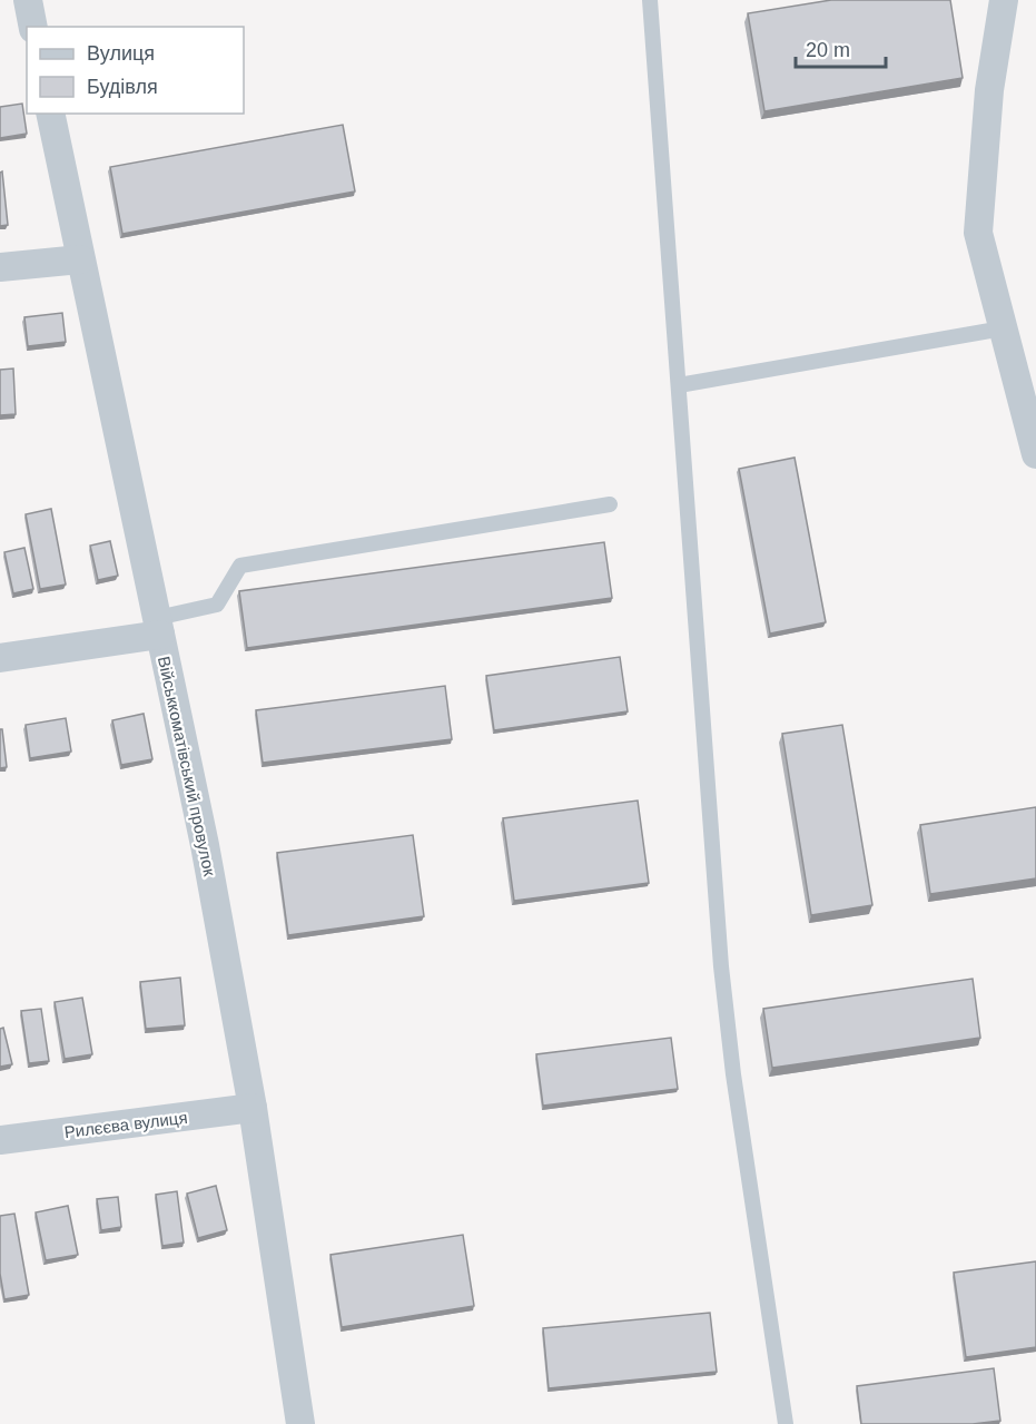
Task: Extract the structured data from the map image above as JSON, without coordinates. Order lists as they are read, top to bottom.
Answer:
{
  "streets": {
    "street": ["Військкоматівський провулок", "Рилєєва вулиця"]
  },
  "crossings": [
    ["Військкоматівський провулок", "Рилєєва вулиця"]
  ],
  "legend": ["Вулиця", "Будівля"],
  "scale_bar": "20 m"
}
